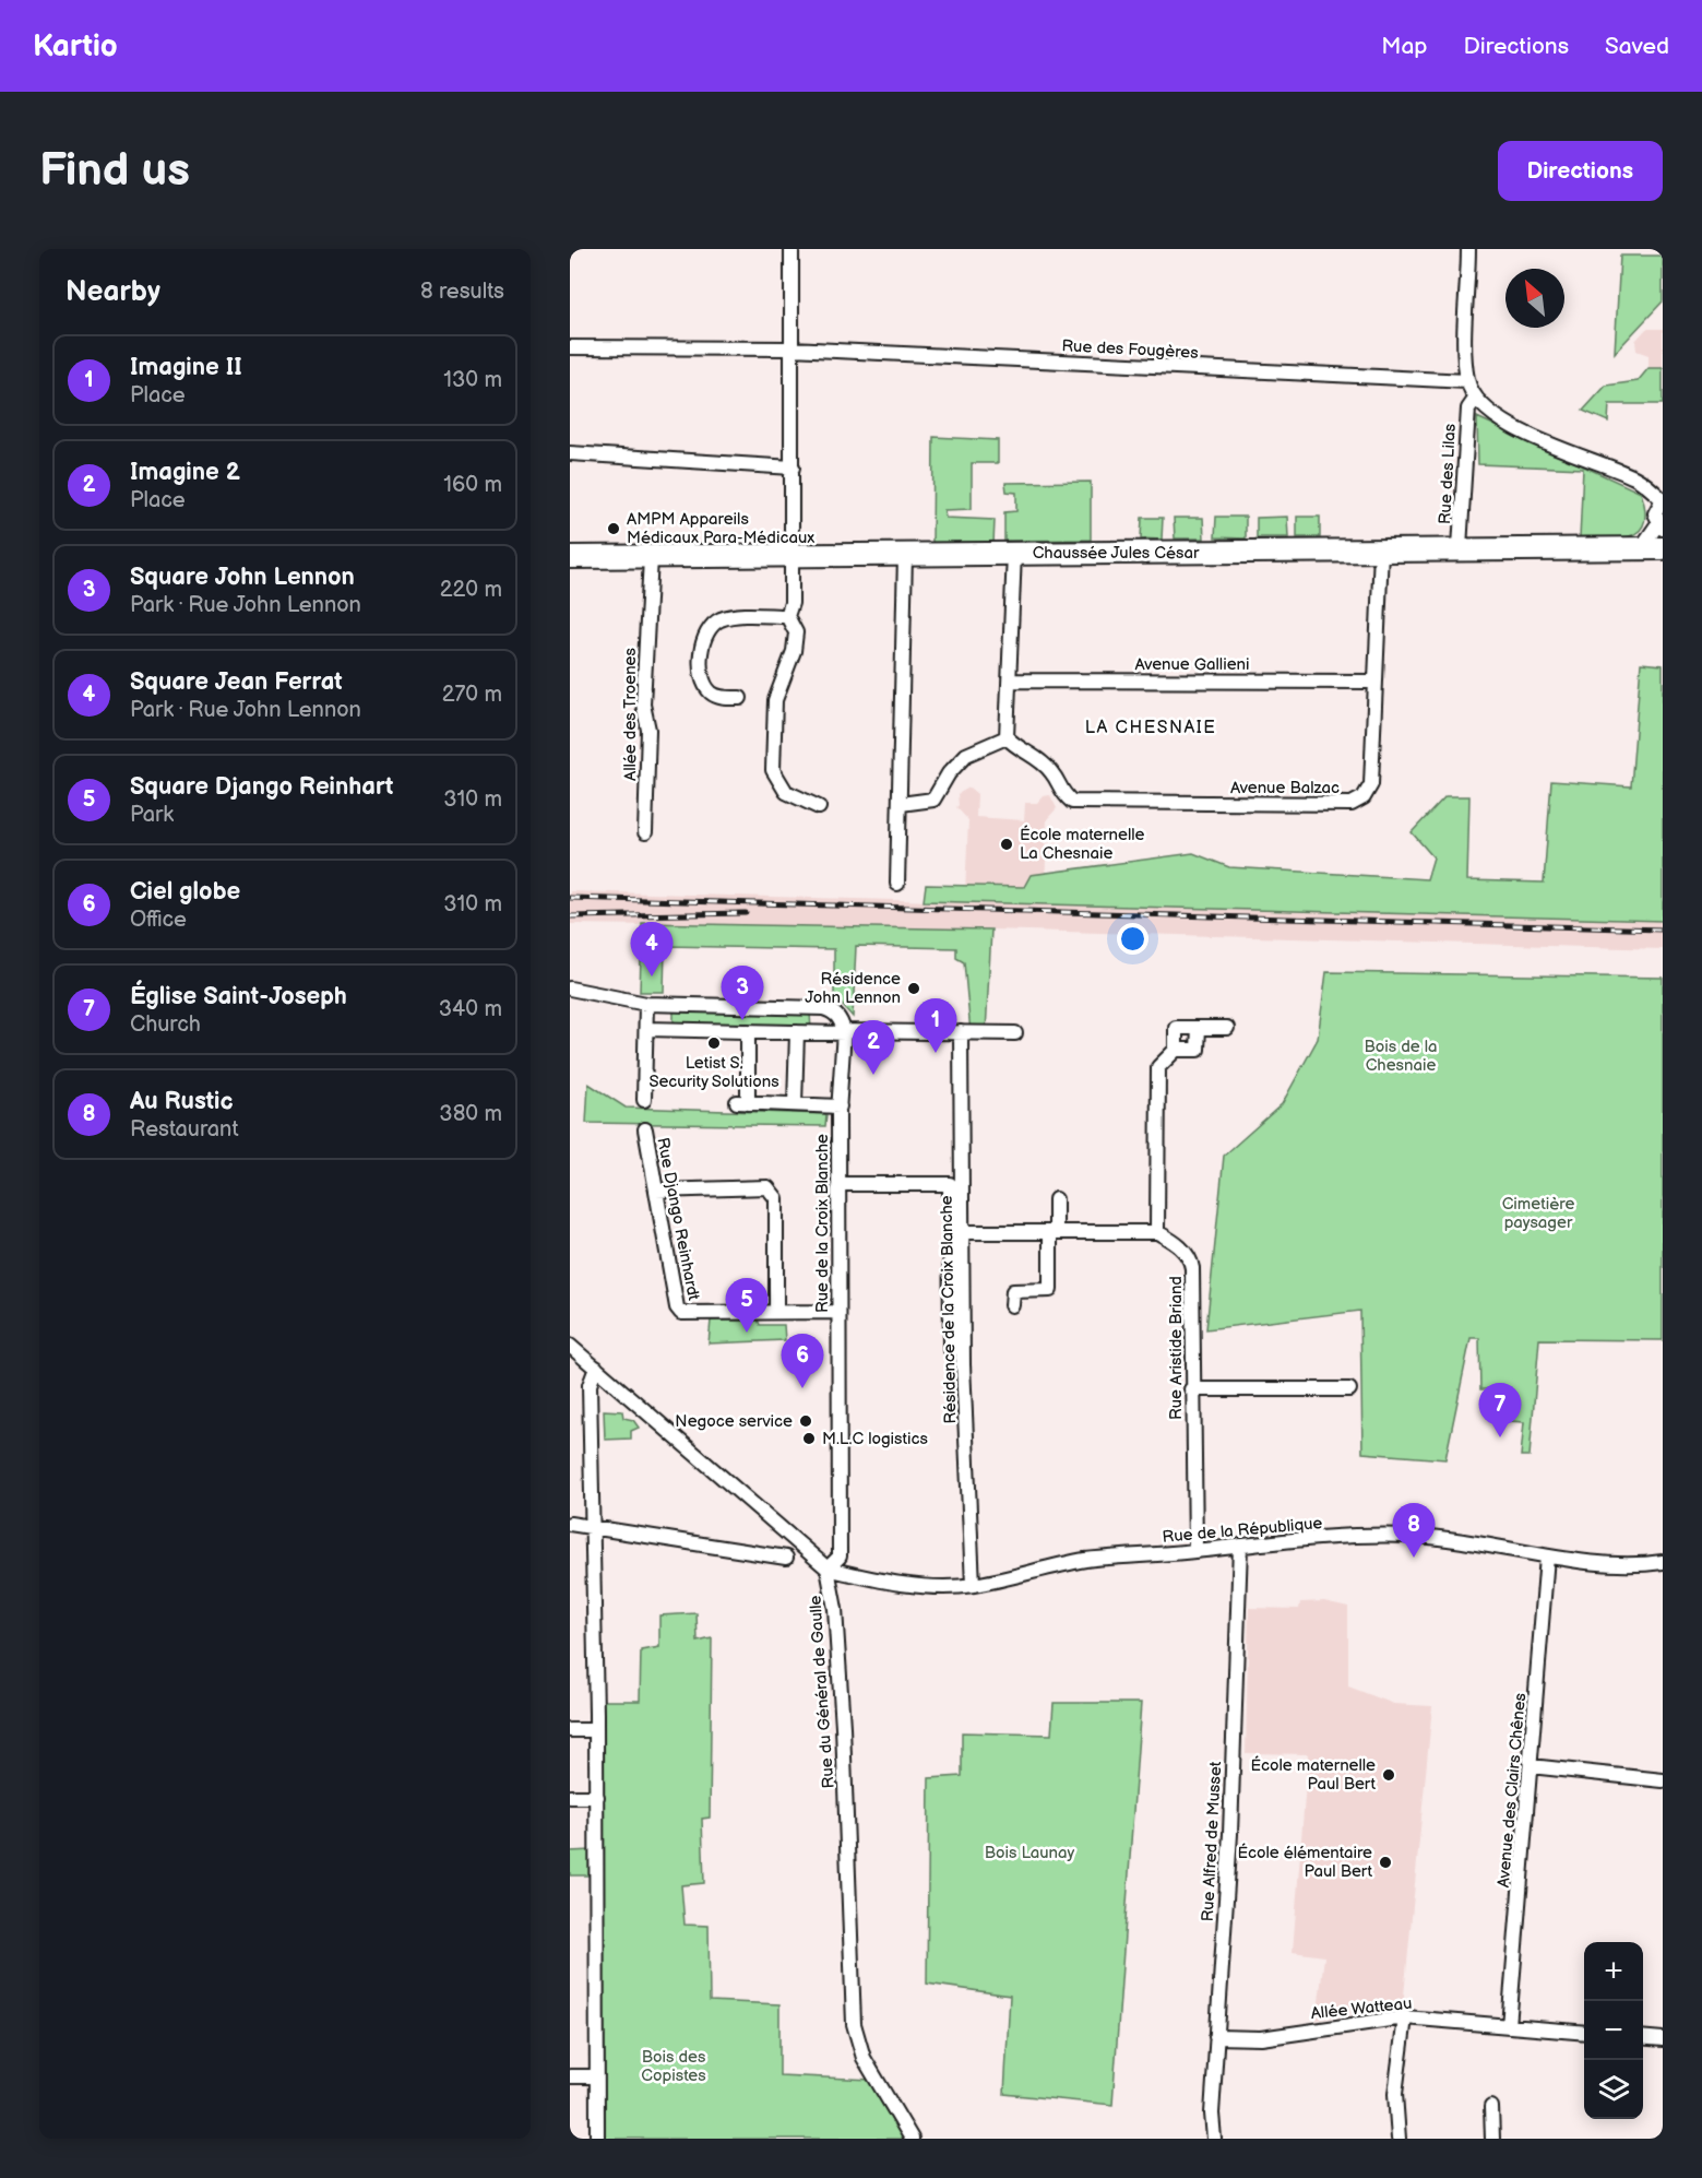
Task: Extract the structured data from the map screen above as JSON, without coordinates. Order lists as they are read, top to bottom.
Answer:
{
  "streets": {
    "main road": ["Chaussée Jules César"],
    "street": [
      "Rue des Fougères",
      "Rue des Lilas",
      "Avenue Gallieni",
      "Allée des Troenes",
      "Avenue Balzac",
      "Rue Django Reinhardt",
      "Rue de la Croix Blanche",
      "Résidence de la Croix Blanche",
      "Rue Aristide Briand",
      "Rue de la République",
      "Rue du Général de Gaulle",
      "Avenue des Clairs Chênes",
      "Rue Alfred de Musset",
      "Allée Watteau"
    ]
  },
  "crossings": [
    ["Rue des Lilas", "Chaussée Jules César"],
    ["Chaussée Jules César", "Allée des Troenes"],
    ["Chaussée Jules César", "Avenue Balzac"],
    ["Avenue Gallieni", "Avenue Balzac"],
    ["Rue Django Reinhardt", "Rue de la Croix Blanche"],
    ["Rue de la Croix Blanche", "Rue de la République"],
    ["Rue de la Croix Blanche", "Rue du Général de Gaulle"],
    ["Résidence de la Croix Blanche", "Rue de la République"],
    ["Rue Aristide Briand", "Rue de la République"],
    ["Rue de la République", "Rue du Général de Gaulle"],
    ["Rue de la République", "Avenue des Clairs Chênes"],
    ["Rue de la République", "Rue Alfred de Musset"],
    ["Avenue des Clairs Chênes", "Allée Watteau"],
    ["Rue Alfred de Musset", "Allée Watteau"]
  ],
  "districts": ["LA CHESNAIE"],
  "parks": [
    "Bois de la Chesnaie",
    "Cimetière paysager",
    "Bois Launay",
    "Bois des Copistes"
  ],
  "places": [
    "AMPM Appareils Médicaux Para-Médicaux",
    "École maternelle La Chesnaie",
    "Résidence John Lennon",
    "Letist S. Security Solutions",
    "Negoce service",
    "M.L.C logistics",
    "École maternelle Paul Bert",
    "École élémentaire Paul Bert"
  ],
  "north": "top left",
  "page": {
    "header": "Kartio",
    "nav": ["Map", "Directions", "Saved"],
    "buttons": "Directions",
    "title": "Find us",
    "heading": ["Nearby", "8 results"],
    "list": [
      {
        "mark": "1",
        "name": "Imagine II",
        "note": "Place",
        "value": "130 m"
      },
      {
        "mark": "2",
        "name": "Imagine 2",
        "note": "Place",
        "value": "160 m"
      },
      {
        "mark": "3",
        "name": "Square John Lennon",
        "note": "Park · Rue John Lennon",
        "value": "220 m"
      },
      {
        "mark": "4",
        "name": "Square Jean Ferrat",
        "note": "Park · Rue John Lennon",
        "value": "270 m"
      },
      {
        "mark": "5",
        "name": "Square Django Reinhart",
        "note": "Park",
        "value": "310 m"
      },
      {
        "mark": "6",
        "name": "Ciel globe",
        "note": "Office",
        "value": "310 m"
      },
      {
        "mark": "7",
        "name": "Église Saint-Joseph",
        "note": "Church",
        "value": "340 m"
      },
      {
        "mark": "8",
        "name": "Au Rustic",
        "note": "Restaurant",
        "value": "380 m"
      }
    ],
    "pins": [
      "4",
      "3",
      "1",
      "2",
      "5",
      "6",
      "7",
      "8"
    ],
    "map_buttons": ["+", "−"]
  }
}
